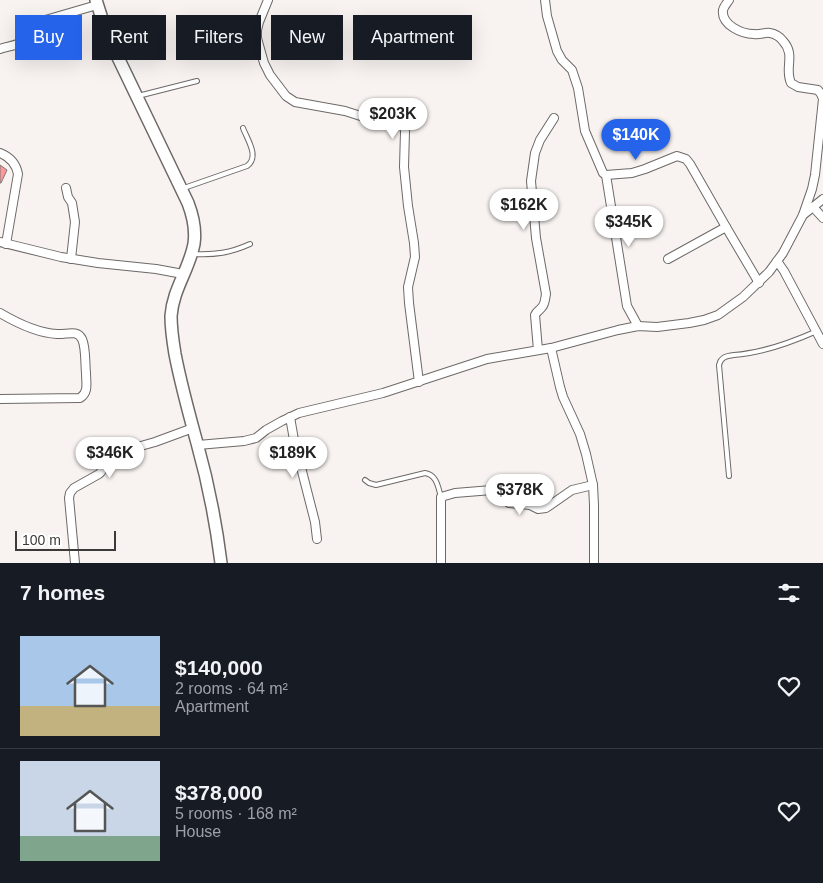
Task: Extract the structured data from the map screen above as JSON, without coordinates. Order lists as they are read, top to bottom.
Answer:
{
  "scale_bar": "100 m",
  "page": {
    "chip": [
      "Buy",
      "Rent",
      "Filters",
      "New",
      "Apartment"
    ],
    "price": [
      "$203K",
      "$140K",
      "$162K",
      "$345K",
      "$346K",
      "$189K",
      "$378K"
    ],
    "scale": "100 m",
    "heading": "7 homes",
    "list": [
      {
        "name": "$140,000",
        "note": "2 rooms · 64 m² · Apartment"
      },
      {
        "name": "$378,000",
        "note": "5 rooms · 168 m² · House"
      }
    ]
  }
}
